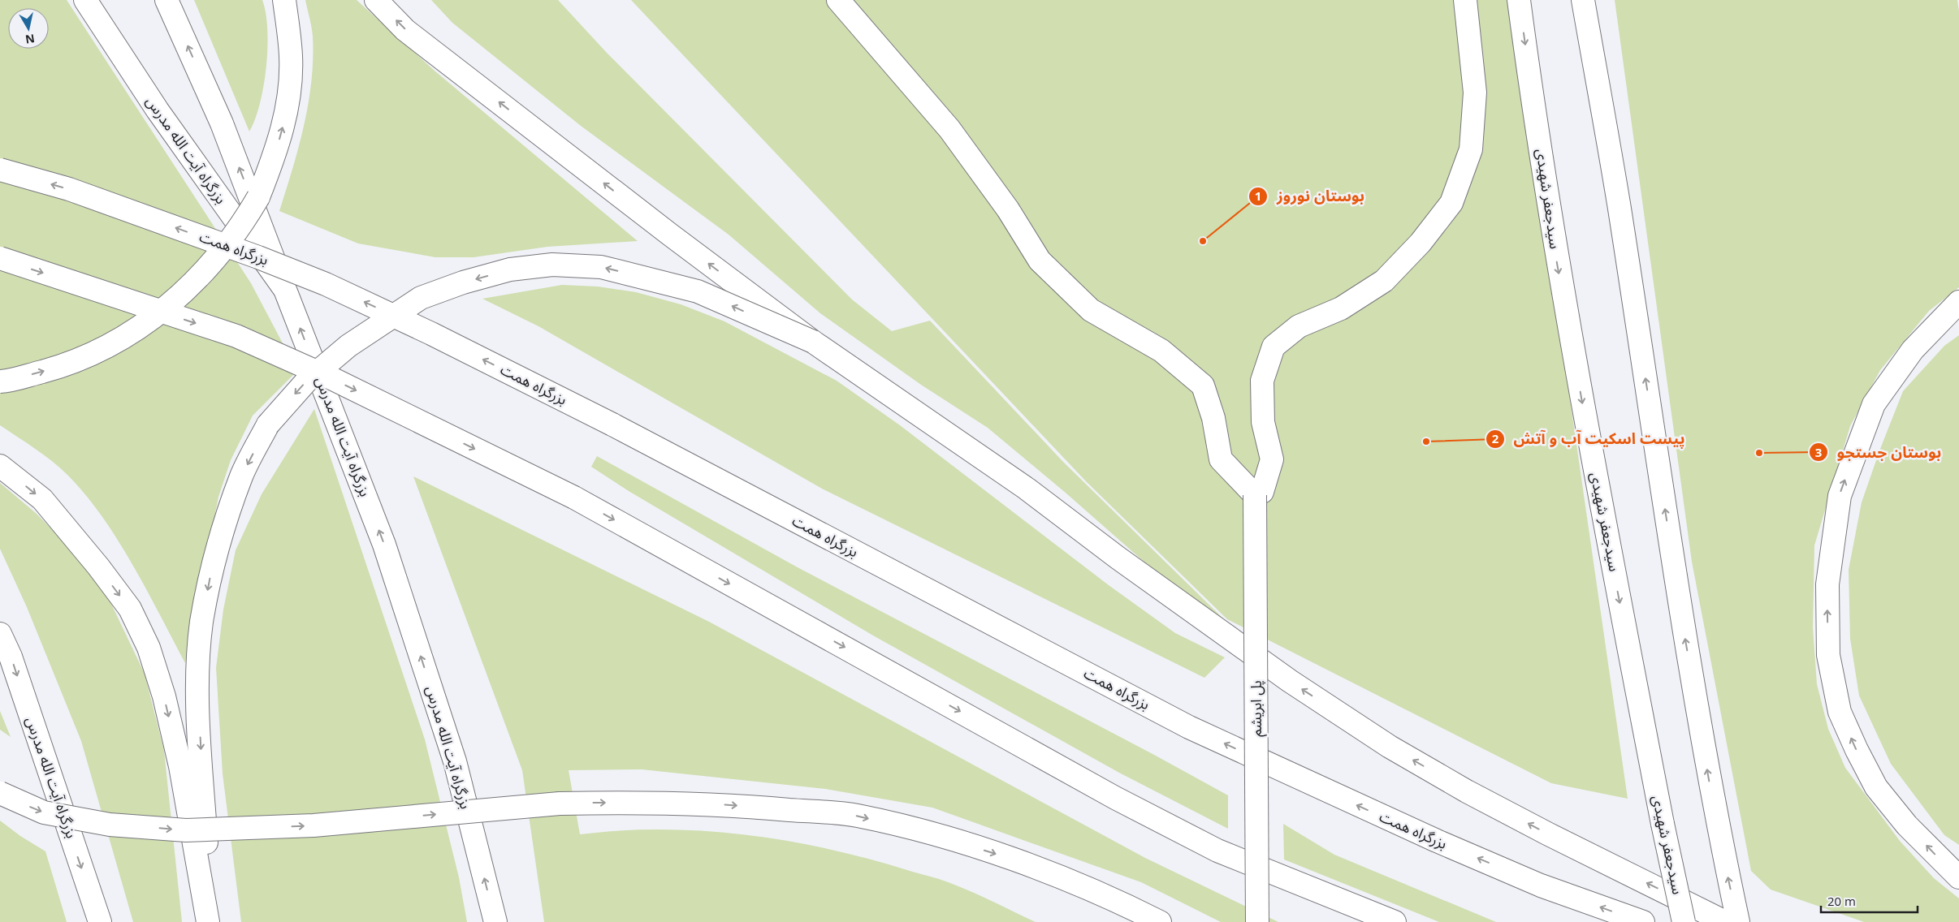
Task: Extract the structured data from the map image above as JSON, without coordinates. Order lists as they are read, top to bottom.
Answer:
{
  "streets": {
    "main road": [
      "بزرگراه آیت الله مدرس",
      "سیدجعفر شهیدی",
      "بزرگراه همت",
      "پل ابریشم"
    ]
  },
  "places": ["بوستان نوروز", "پیست اسکیت آب و آتش", "بوستان جستجو"],
  "scale_bar": "20 m",
  "north": "bottom"
}
